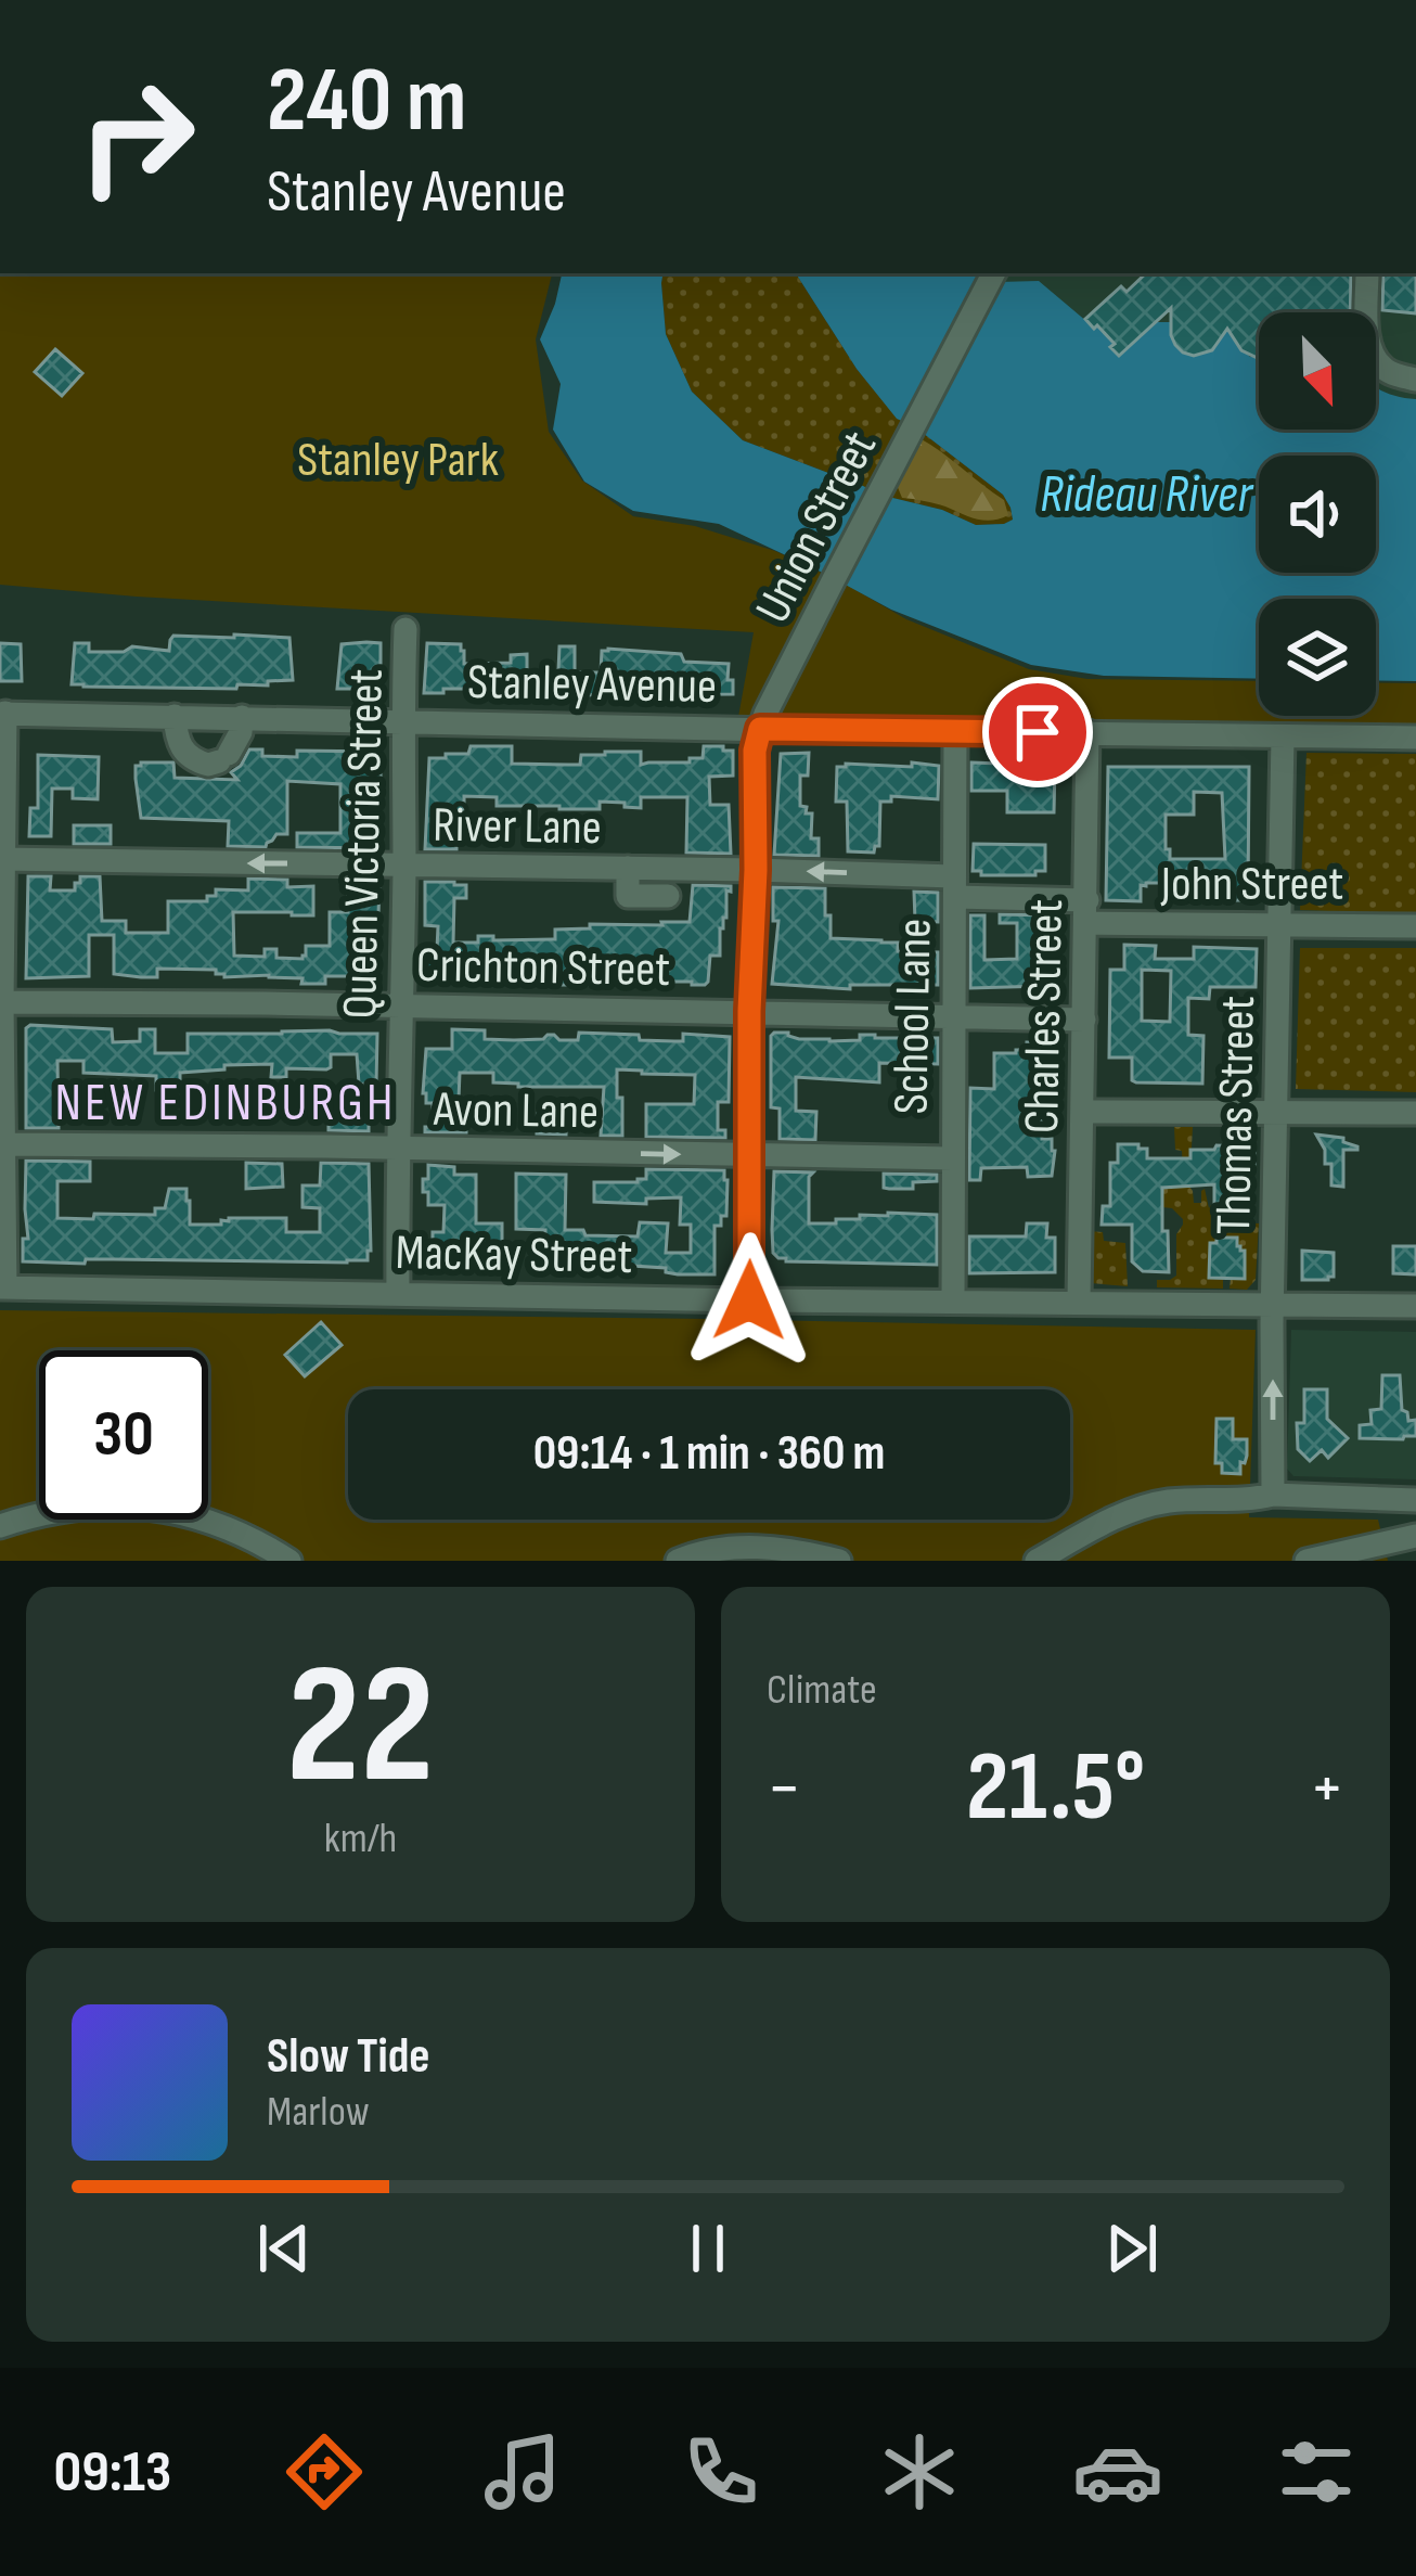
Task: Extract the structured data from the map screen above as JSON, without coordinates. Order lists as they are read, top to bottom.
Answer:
{
  "streets": {
    "street": [
      "Union Street",
      "Stanley Avenue",
      "River Lane",
      "Queen Victoria Street",
      "John Street",
      "Crichton Street",
      "School Lane",
      "Charles Street",
      "Avon Lane",
      "Thomas Street",
      "MacKay Street"
    ]
  },
  "crossings": [
    ["Union Street", "Stanley Avenue"],
    ["Union Street", "River Lane"],
    ["Union Street", "Crichton Street"],
    ["Union Street", "Avon Lane"],
    ["Union Street", "MacKay Street"],
    ["Stanley Avenue", "Queen Victoria Street"],
    ["Stanley Avenue", "School Lane"],
    ["Stanley Avenue", "Charles Street"],
    ["Stanley Avenue", "Thomas Street"],
    ["River Lane", "Queen Victoria Street"],
    ["River Lane", "John Street"],
    ["River Lane", "School Lane"],
    ["River Lane", "Charles Street"],
    ["Queen Victoria Street", "Crichton Street"],
    ["Queen Victoria Street", "Avon Lane"],
    ["Queen Victoria Street", "MacKay Street"],
    ["John Street", "Charles Street"],
    ["John Street", "Thomas Street"],
    ["Crichton Street", "School Lane"],
    ["Crichton Street", "Charles Street"],
    ["School Lane", "Avon Lane"],
    ["School Lane", "MacKay Street"],
    ["Charles Street", "MacKay Street"],
    ["Thomas Street", "MacKay Street"]
  ],
  "one_way": ["River Lane", "Avon Lane"],
  "districts": ["NEW EDINBURGH"],
  "water": ["Rideau River"],
  "parks": ["Stanley Park"],
  "north": "bottom right",
  "page": {
    "turn": ["240 m", "Stanley Avenue"],
    "limit": "30",
    "trip": "09:14 · 1 min · 360 m",
    "tile": [
      ["22", "km/h"],
      "Climate"
    ],
    "heat": ["−", "21.5°", "+"],
    "song": ["Slow Tide", "Marlow"],
    "tabs": "09:13"
  }
}
